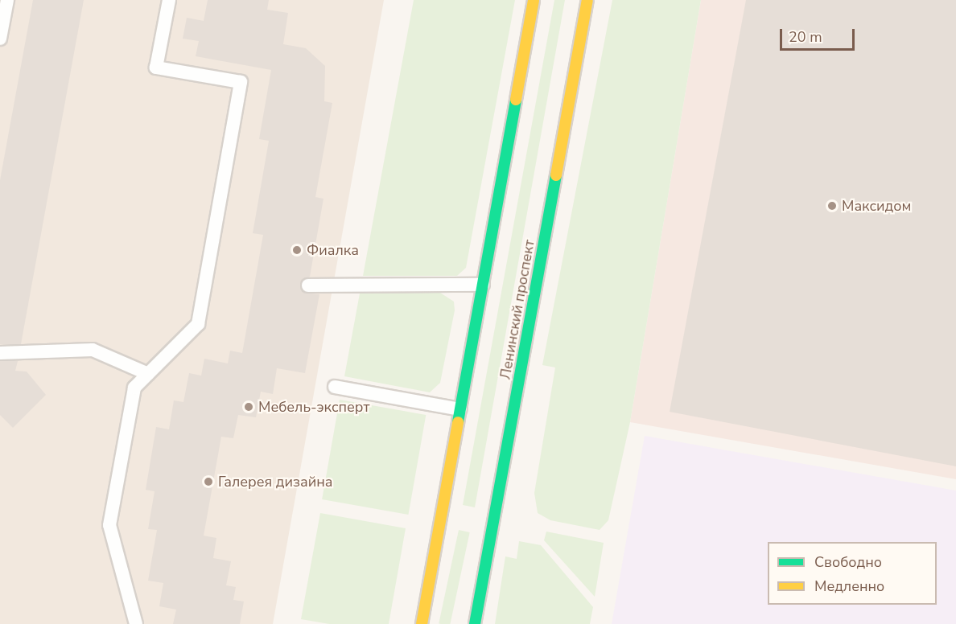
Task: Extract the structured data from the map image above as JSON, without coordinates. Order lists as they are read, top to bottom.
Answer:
{
  "streets": {
    "main road": ["Ленинский проспект"]
  },
  "places": [
    "Максидом",
    "Фиалка",
    "Мебель-эксперт",
    "Галерея дизайна"
  ],
  "legend": ["Свободно", "Медленно"],
  "scale_bar": "20 m"
}
